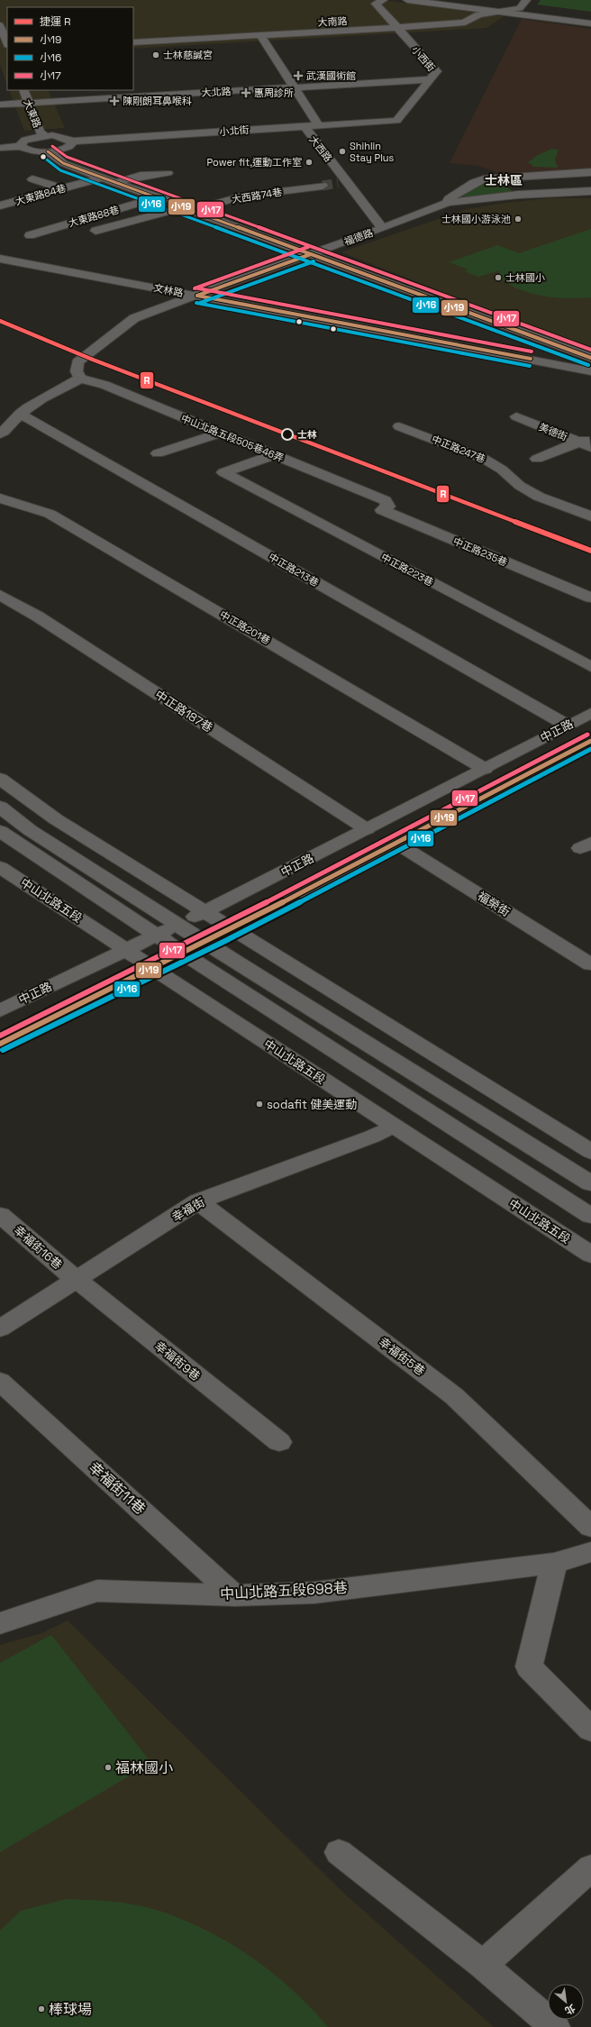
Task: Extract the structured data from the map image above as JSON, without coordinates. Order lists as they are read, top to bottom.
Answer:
{
  "streets": {
    "main road": ["中正路", "中山北路五段"],
    "street": [
      "大南路",
      "小西街",
      "大北路",
      "大東路",
      "小北街",
      "大西路",
      "大東路84巷",
      "大西路74巷",
      "大東路88巷",
      "福德路",
      "文林路",
      "美德街",
      "中山北路五段505巷46弄",
      "中正路247巷",
      "中正路235巷",
      "中正路213巷",
      "中正路223巷",
      "中正路201巷",
      "中正路187巷",
      "福榮街",
      "幸福街",
      "幸福街16巷",
      "幸福街5巷",
      "幸福街9巷",
      "幸福街11巷",
      "中山北路五段698巷"
    ]
  },
  "crossings": [
    ["大南路", "小西街"],
    ["大南路", "大西路"],
    ["小西街", "大北路"],
    ["小西街", "小北街"],
    ["大北路", "大東路"],
    ["大北路", "大西路"],
    ["小北街", "大西路"],
    ["大西路", "福德路"],
    ["福德路", "文林路"],
    ["福德路", "中山北路五段505巷46弄"],
    ["中山北路五段505巷46弄", "中正路235巷"],
    ["中山北路五段505巷46弄", "中正路223巷"],
    ["中正路213巷", "中正路"],
    ["中正路201巷", "中正路"],
    ["中正路187巷", "中正路"],
    ["中正路", "中山北路五段"],
    ["中山北路五段", "幸福街"],
    ["幸福街", "幸福街16巷"],
    ["幸福街", "幸福街5巷"],
    ["幸福街", "幸福街9巷"],
    ["幸福街16巷", "幸福街9巷"],
    ["幸福街11巷", "中山北路五段698巷"]
  ],
  "districts": ["士林區"],
  "places": {
    "other": [
      "士林慈諴宮",
      "Shihlin Stay Plus",
      "Power fit,運動工作室",
      "士林國小游泳池",
      "士林國小",
      "士林",
      "sodafit 健美運動",
      "福林國小",
      "棒球場"
    ],
    "health": ["武漢國術館", "惠周診所", "陳剛朗耳鼻喉科"]
  },
  "lines": [
    "transit line 小17",
    "transit line 小19",
    "transit line 小16",
    "metro line R"
  ],
  "legend": [
    "捷運 R",
    "小19",
    "小16",
    "小17"
  ],
  "north": "bottom right"
}
